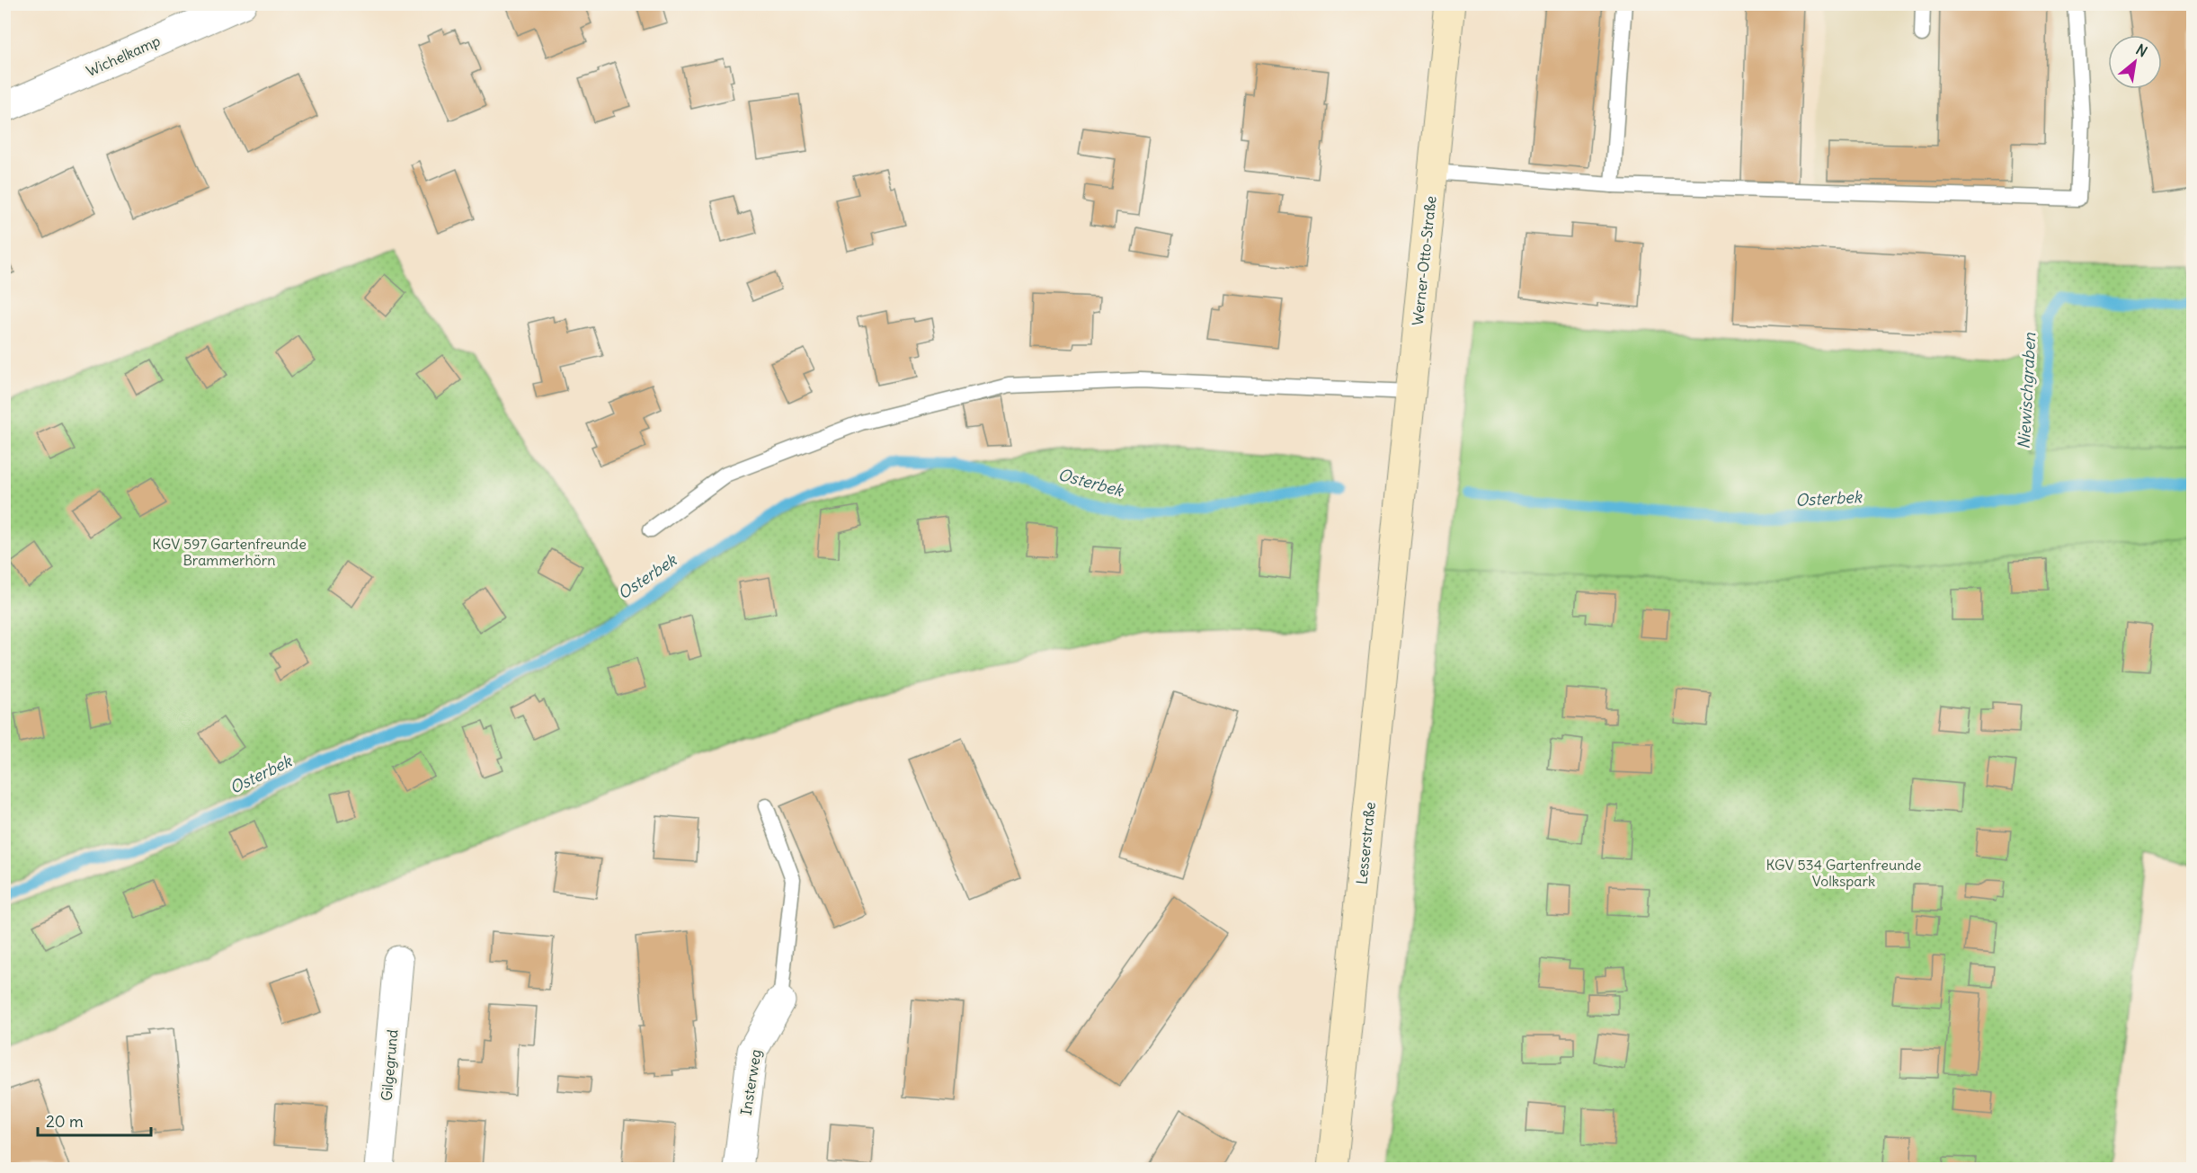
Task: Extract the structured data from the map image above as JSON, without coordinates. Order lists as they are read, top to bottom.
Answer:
{
  "streets": {
    "main road": ["Werner-Otto-Straße", "Lesserstraße"],
    "street": ["Wichelkamp", "Gilgegrund", "Insterweg"]
  },
  "crossings": [
    ["Werner-Otto-Straße", "Lesserstraße"]
  ],
  "water": ["Niewischgraben", "Osterbek"],
  "parks": ["KGV 597 Gartenfreunde Brammerhörn", "KGV 534 Gartenfreunde Volkspark"],
  "scale_bar": "20 m",
  "north": "top right"
}
